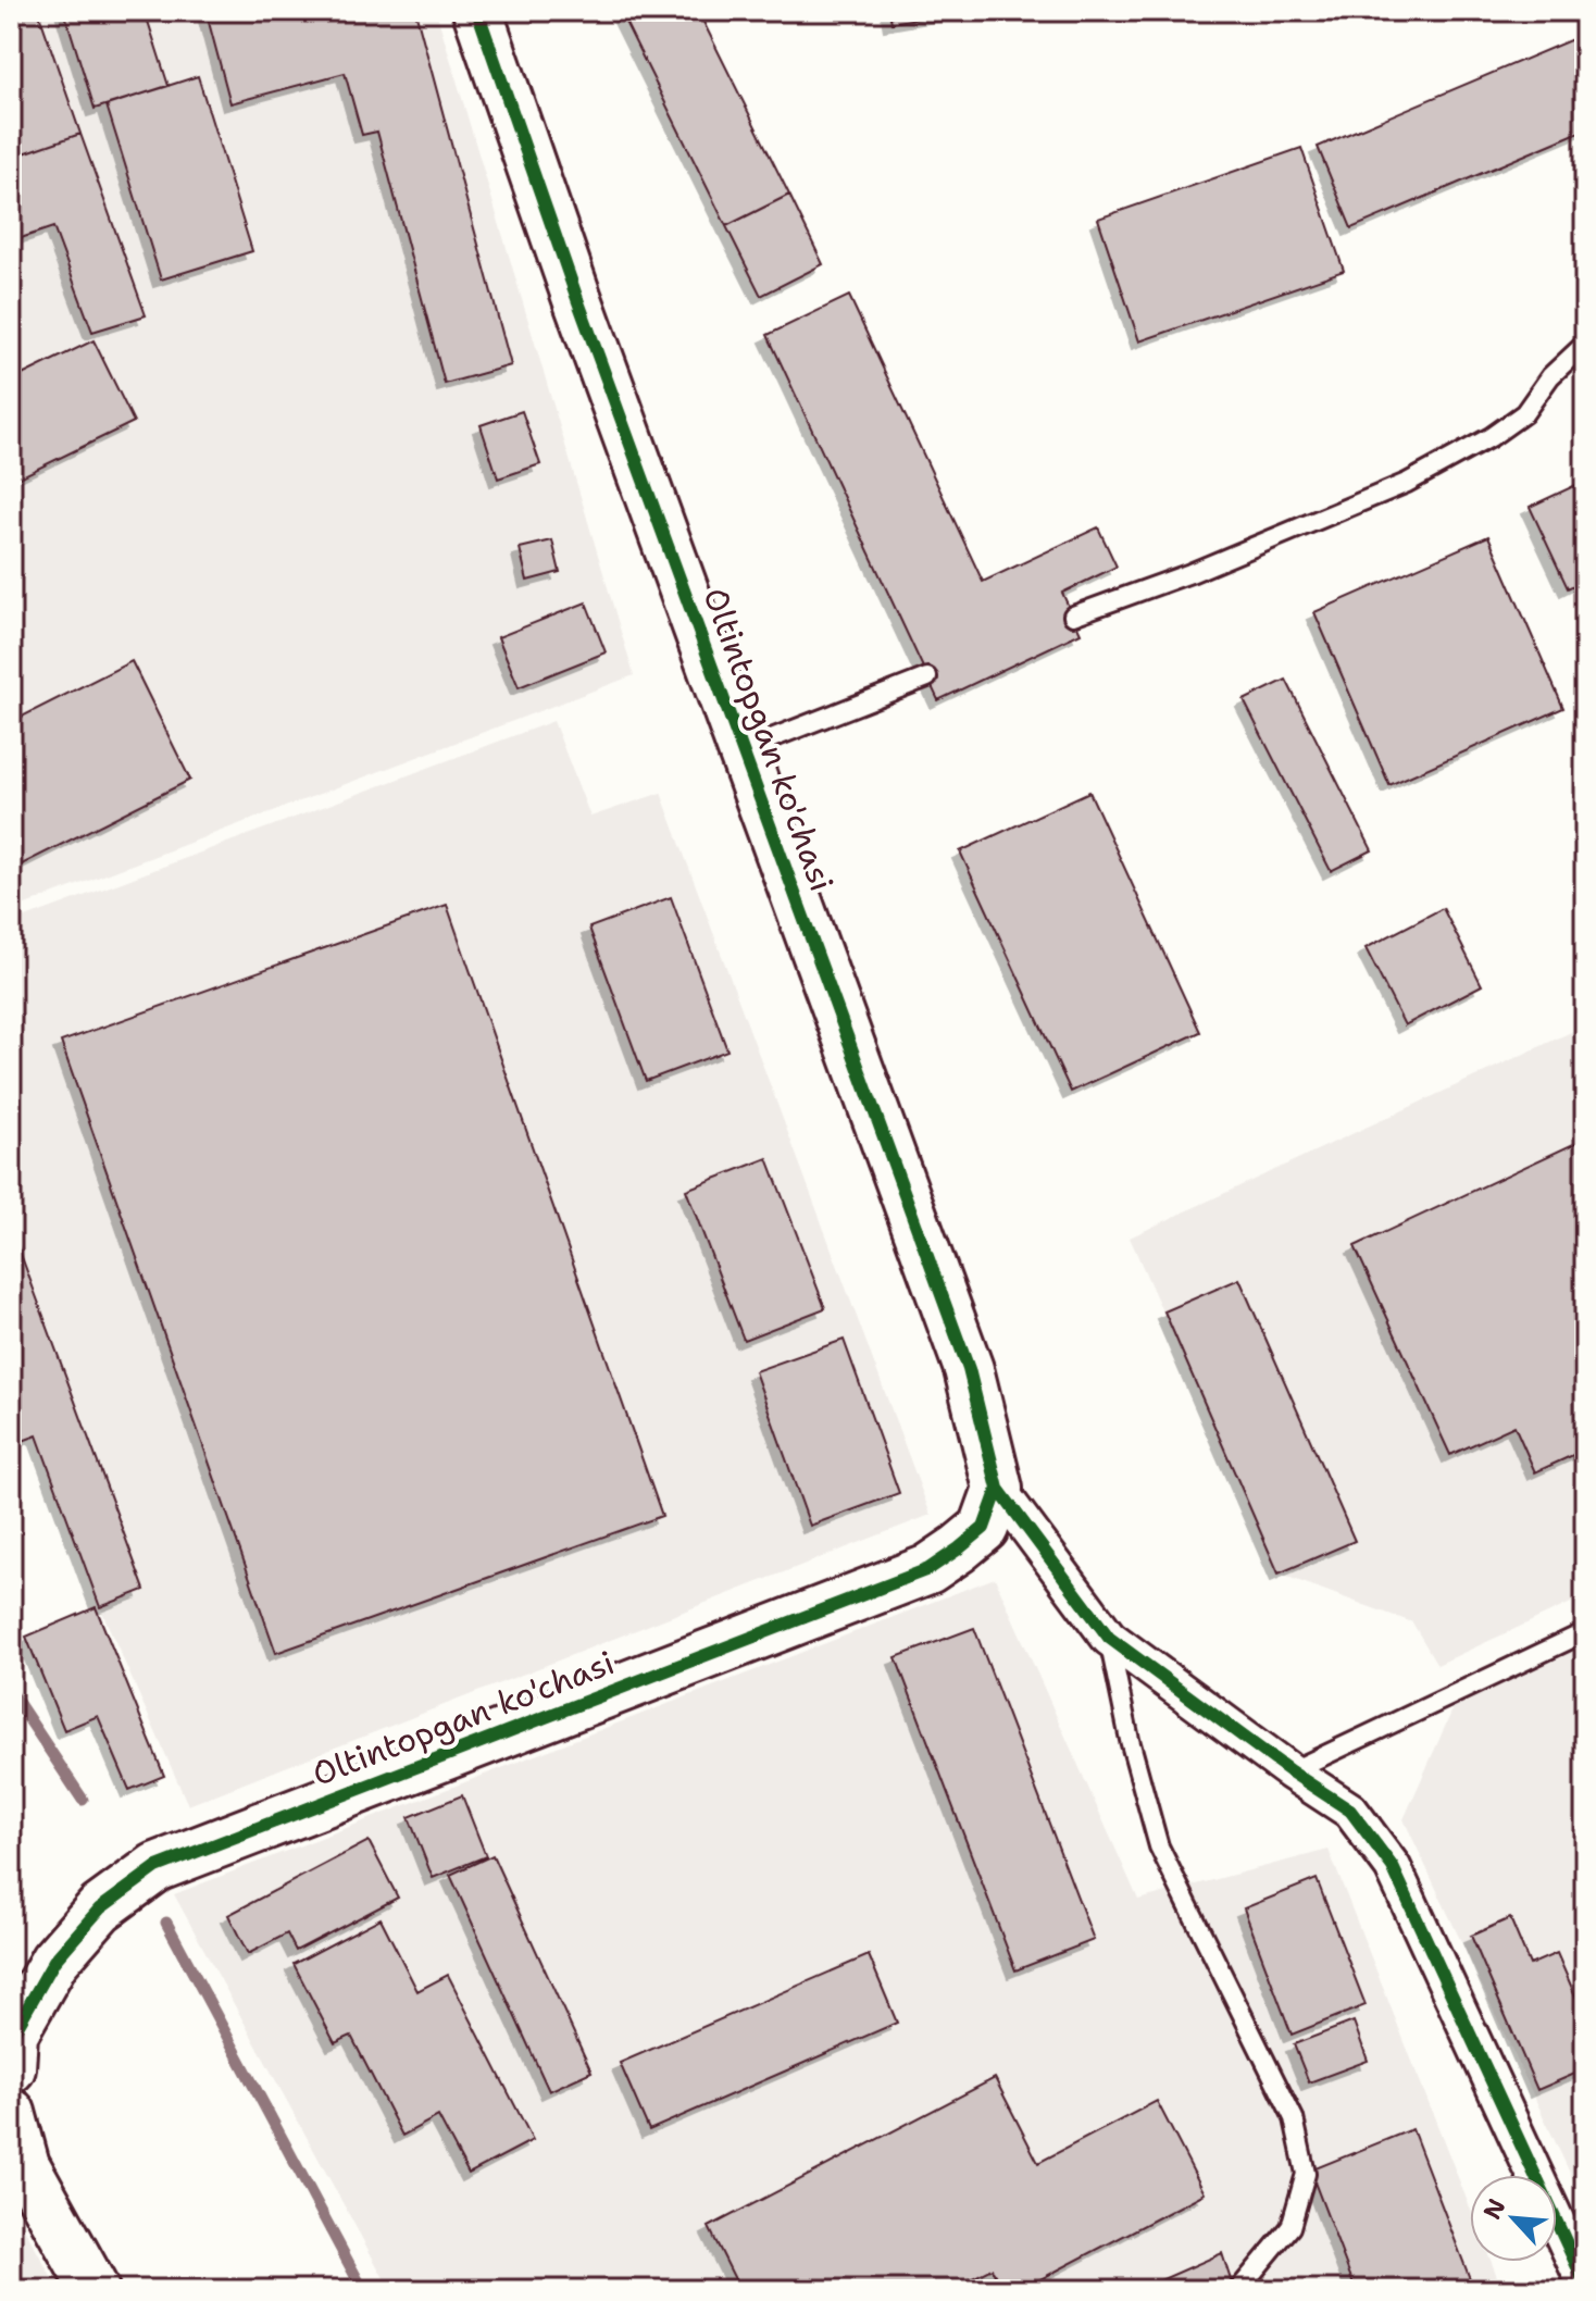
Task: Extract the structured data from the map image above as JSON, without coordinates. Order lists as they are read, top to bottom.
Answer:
{
  "streets": {
    "street": ["Oltintopgan ko'chasi"]
  },
  "north": "top left"
}
